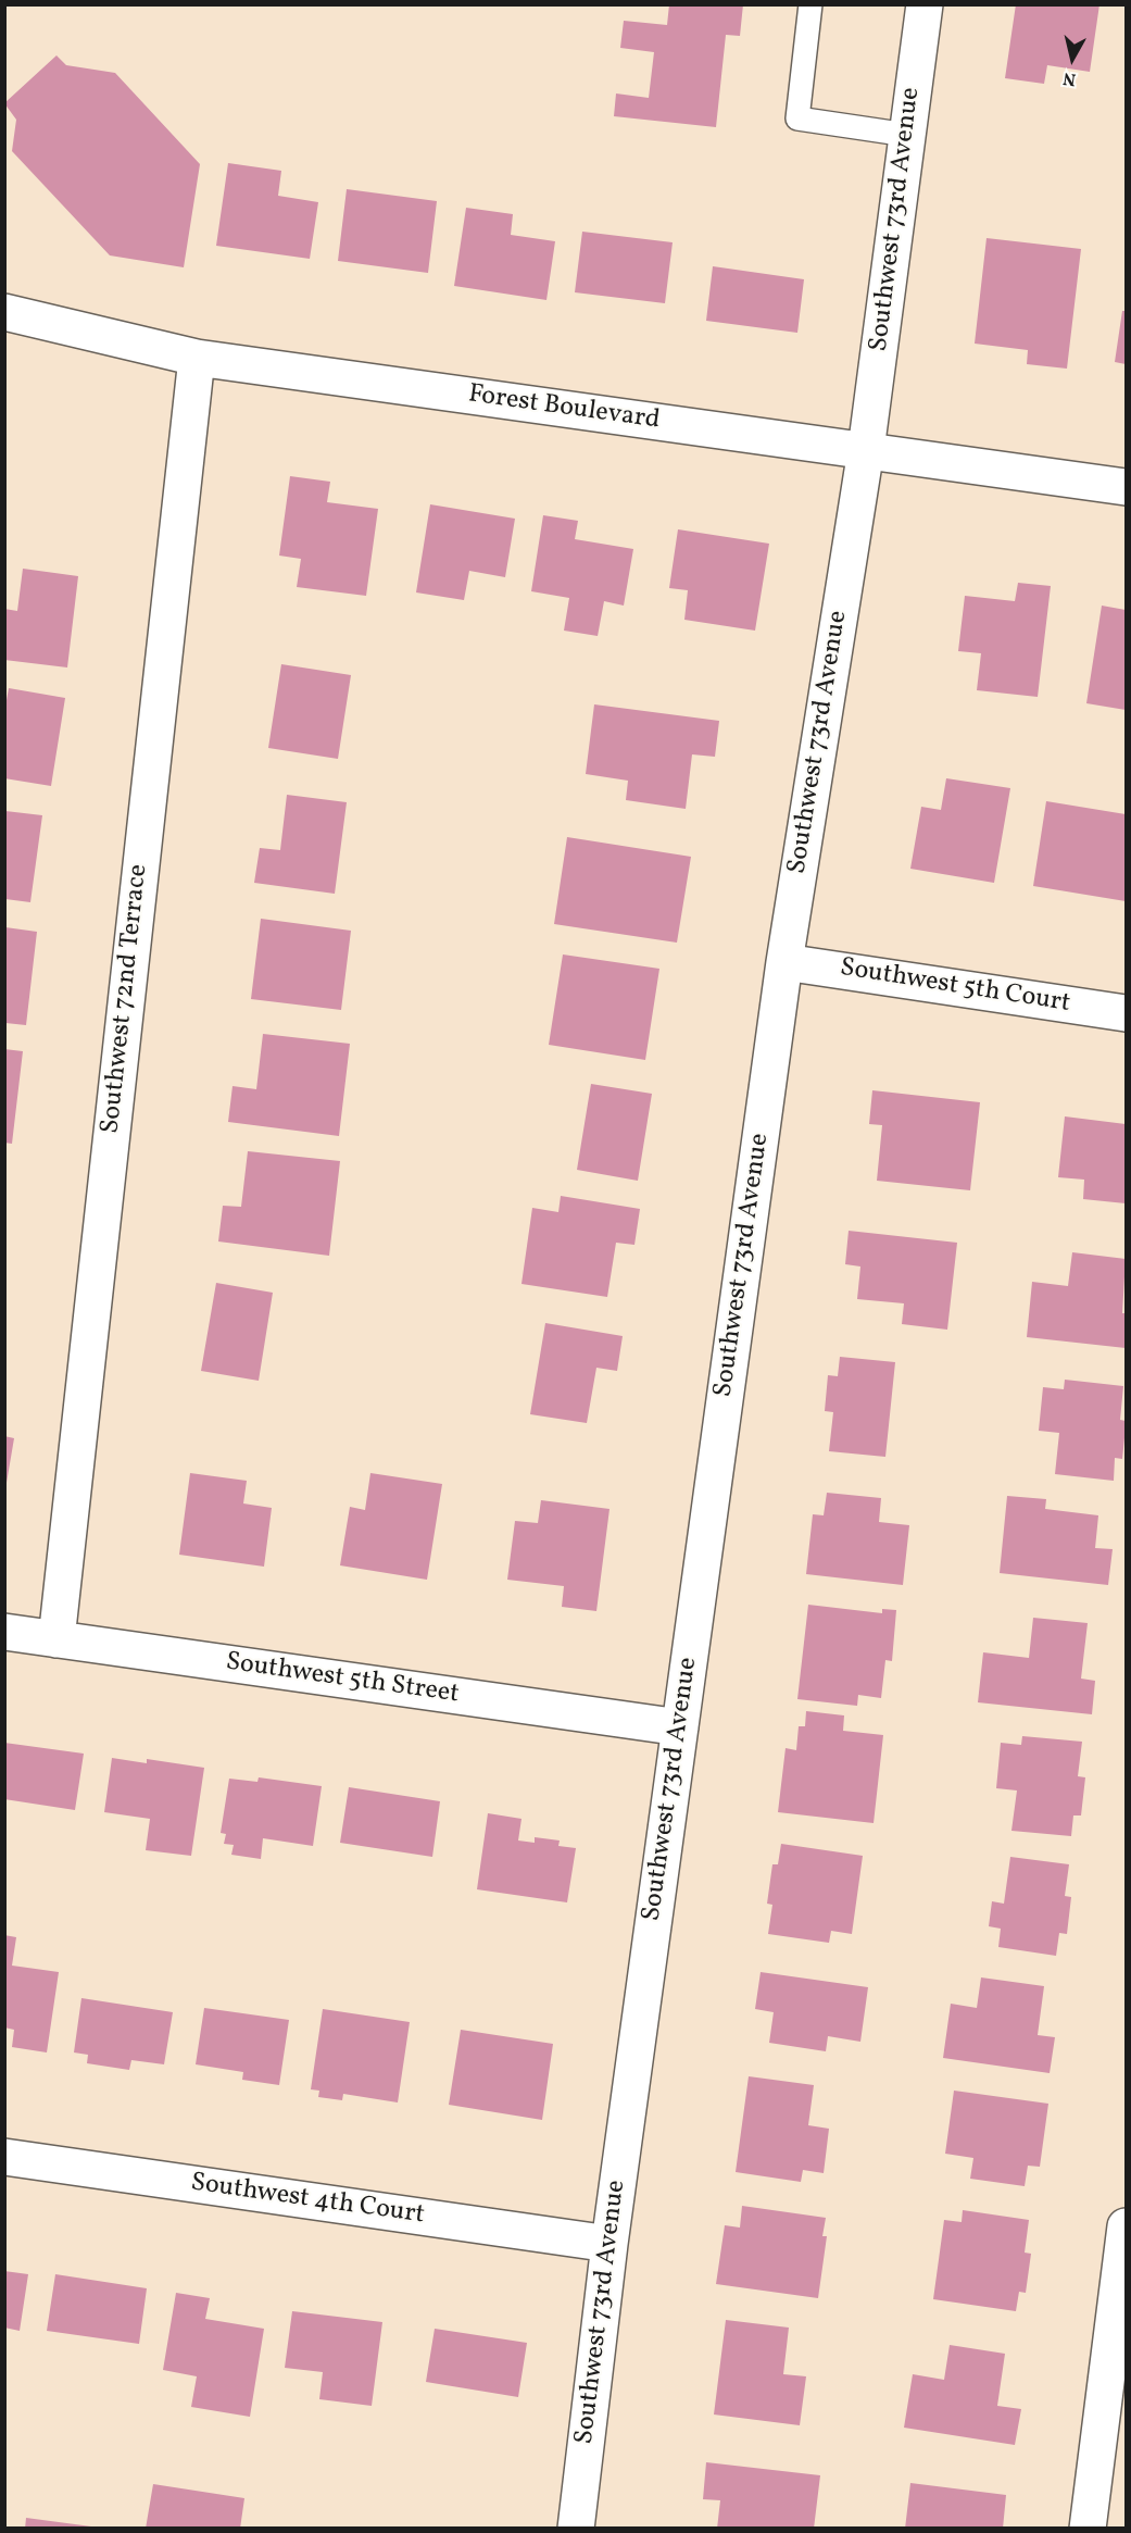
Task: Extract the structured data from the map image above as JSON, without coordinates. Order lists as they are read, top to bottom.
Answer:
{
  "streets": {
    "street": [
      "Southwest 73rd Avenue",
      "Forest Boulevard",
      "Southwest 5th Court",
      "Southwest 72nd Terrace",
      "Southwest 5th Street",
      "Southwest 4th Court"
    ]
  },
  "crossings": [
    ["Southwest 73rd Avenue", "Forest Boulevard"],
    ["Southwest 73rd Avenue", "Southwest 5th Court"],
    ["Southwest 73rd Avenue", "Southwest 5th Street"],
    ["Southwest 73rd Avenue", "Southwest 4th Court"],
    ["Forest Boulevard", "Southwest 72nd Terrace"],
    ["Southwest 72nd Terrace", "Southwest 5th Street"]
  ],
  "north": "bottom"
}
